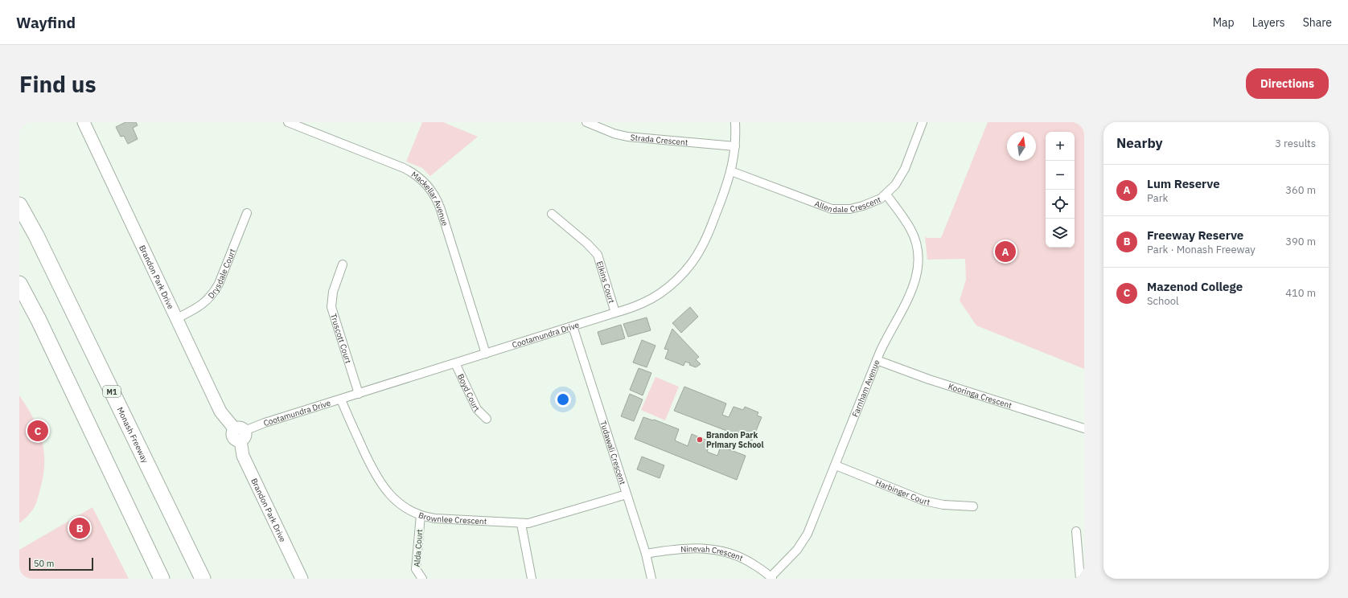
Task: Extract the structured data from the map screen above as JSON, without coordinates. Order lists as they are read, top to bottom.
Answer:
{
  "streets": {
    "highway": ["M1", "Monash Freeway"],
    "street": [
      "Strada Crescent",
      "Allendale Crescent",
      "Mackellar Avenue",
      "Drysdale Court",
      "Brandon Park Drive",
      "Elkins Court",
      "Cootamundra Drive",
      "Truscott Court",
      "Farnham Avenue",
      "Boyd Court",
      "Kooringa Crescent",
      "Tudawali Crescent",
      "Harbinger Court",
      "Brownlee Crescent",
      "Alda Court",
      "Ninevah Crescent"
    ]
  },
  "crossings": [
    ["Strada Crescent", "Cootamundra Drive"],
    ["Allendale Crescent", "Cootamundra Drive"],
    ["Allendale Crescent", "Farnham Avenue"],
    ["Mackellar Avenue", "Cootamundra Drive"],
    ["Drysdale Court", "Brandon Park Drive"],
    ["Brandon Park Drive", "Cootamundra Drive"],
    ["Elkins Court", "Cootamundra Drive"],
    ["Cootamundra Drive", "Truscott Court"],
    ["Cootamundra Drive", "Boyd Court"],
    ["Cootamundra Drive", "Tudawali Crescent"],
    ["Cootamundra Drive", "Brownlee Crescent"],
    ["Farnham Avenue", "Kooringa Crescent"],
    ["Farnham Avenue", "Harbinger Court"],
    ["Farnham Avenue", "Ninevah Crescent"],
    ["Tudawali Crescent", "Brownlee Crescent"],
    ["Tudawali Crescent", "Ninevah Crescent"],
    ["Brownlee Crescent", "Alda Court"]
  ],
  "places": ["Brandon Park Primary School"],
  "scale_bar": "50 m",
  "north": "top",
  "page": {
    "header": "Wayfind",
    "nav": ["Map", "Layers", "Share"],
    "buttons": "Directions",
    "title": "Find us",
    "heading": ["Nearby", "3 results"],
    "map_buttons": ["+", "−"],
    "list": [
      {
        "mark": "A",
        "name": "Lum Reserve",
        "note": "Park",
        "value": "360 m"
      },
      {
        "mark": "B",
        "name": "Freeway Reserve",
        "note": "Park · Monash Freeway",
        "value": "390 m"
      },
      {
        "mark": "C",
        "name": "Mazenod College",
        "note": "School",
        "value": "410 m"
      }
    ],
    "pins": ["A", "C", "B"],
    "scale": "50 m"
  }
}
